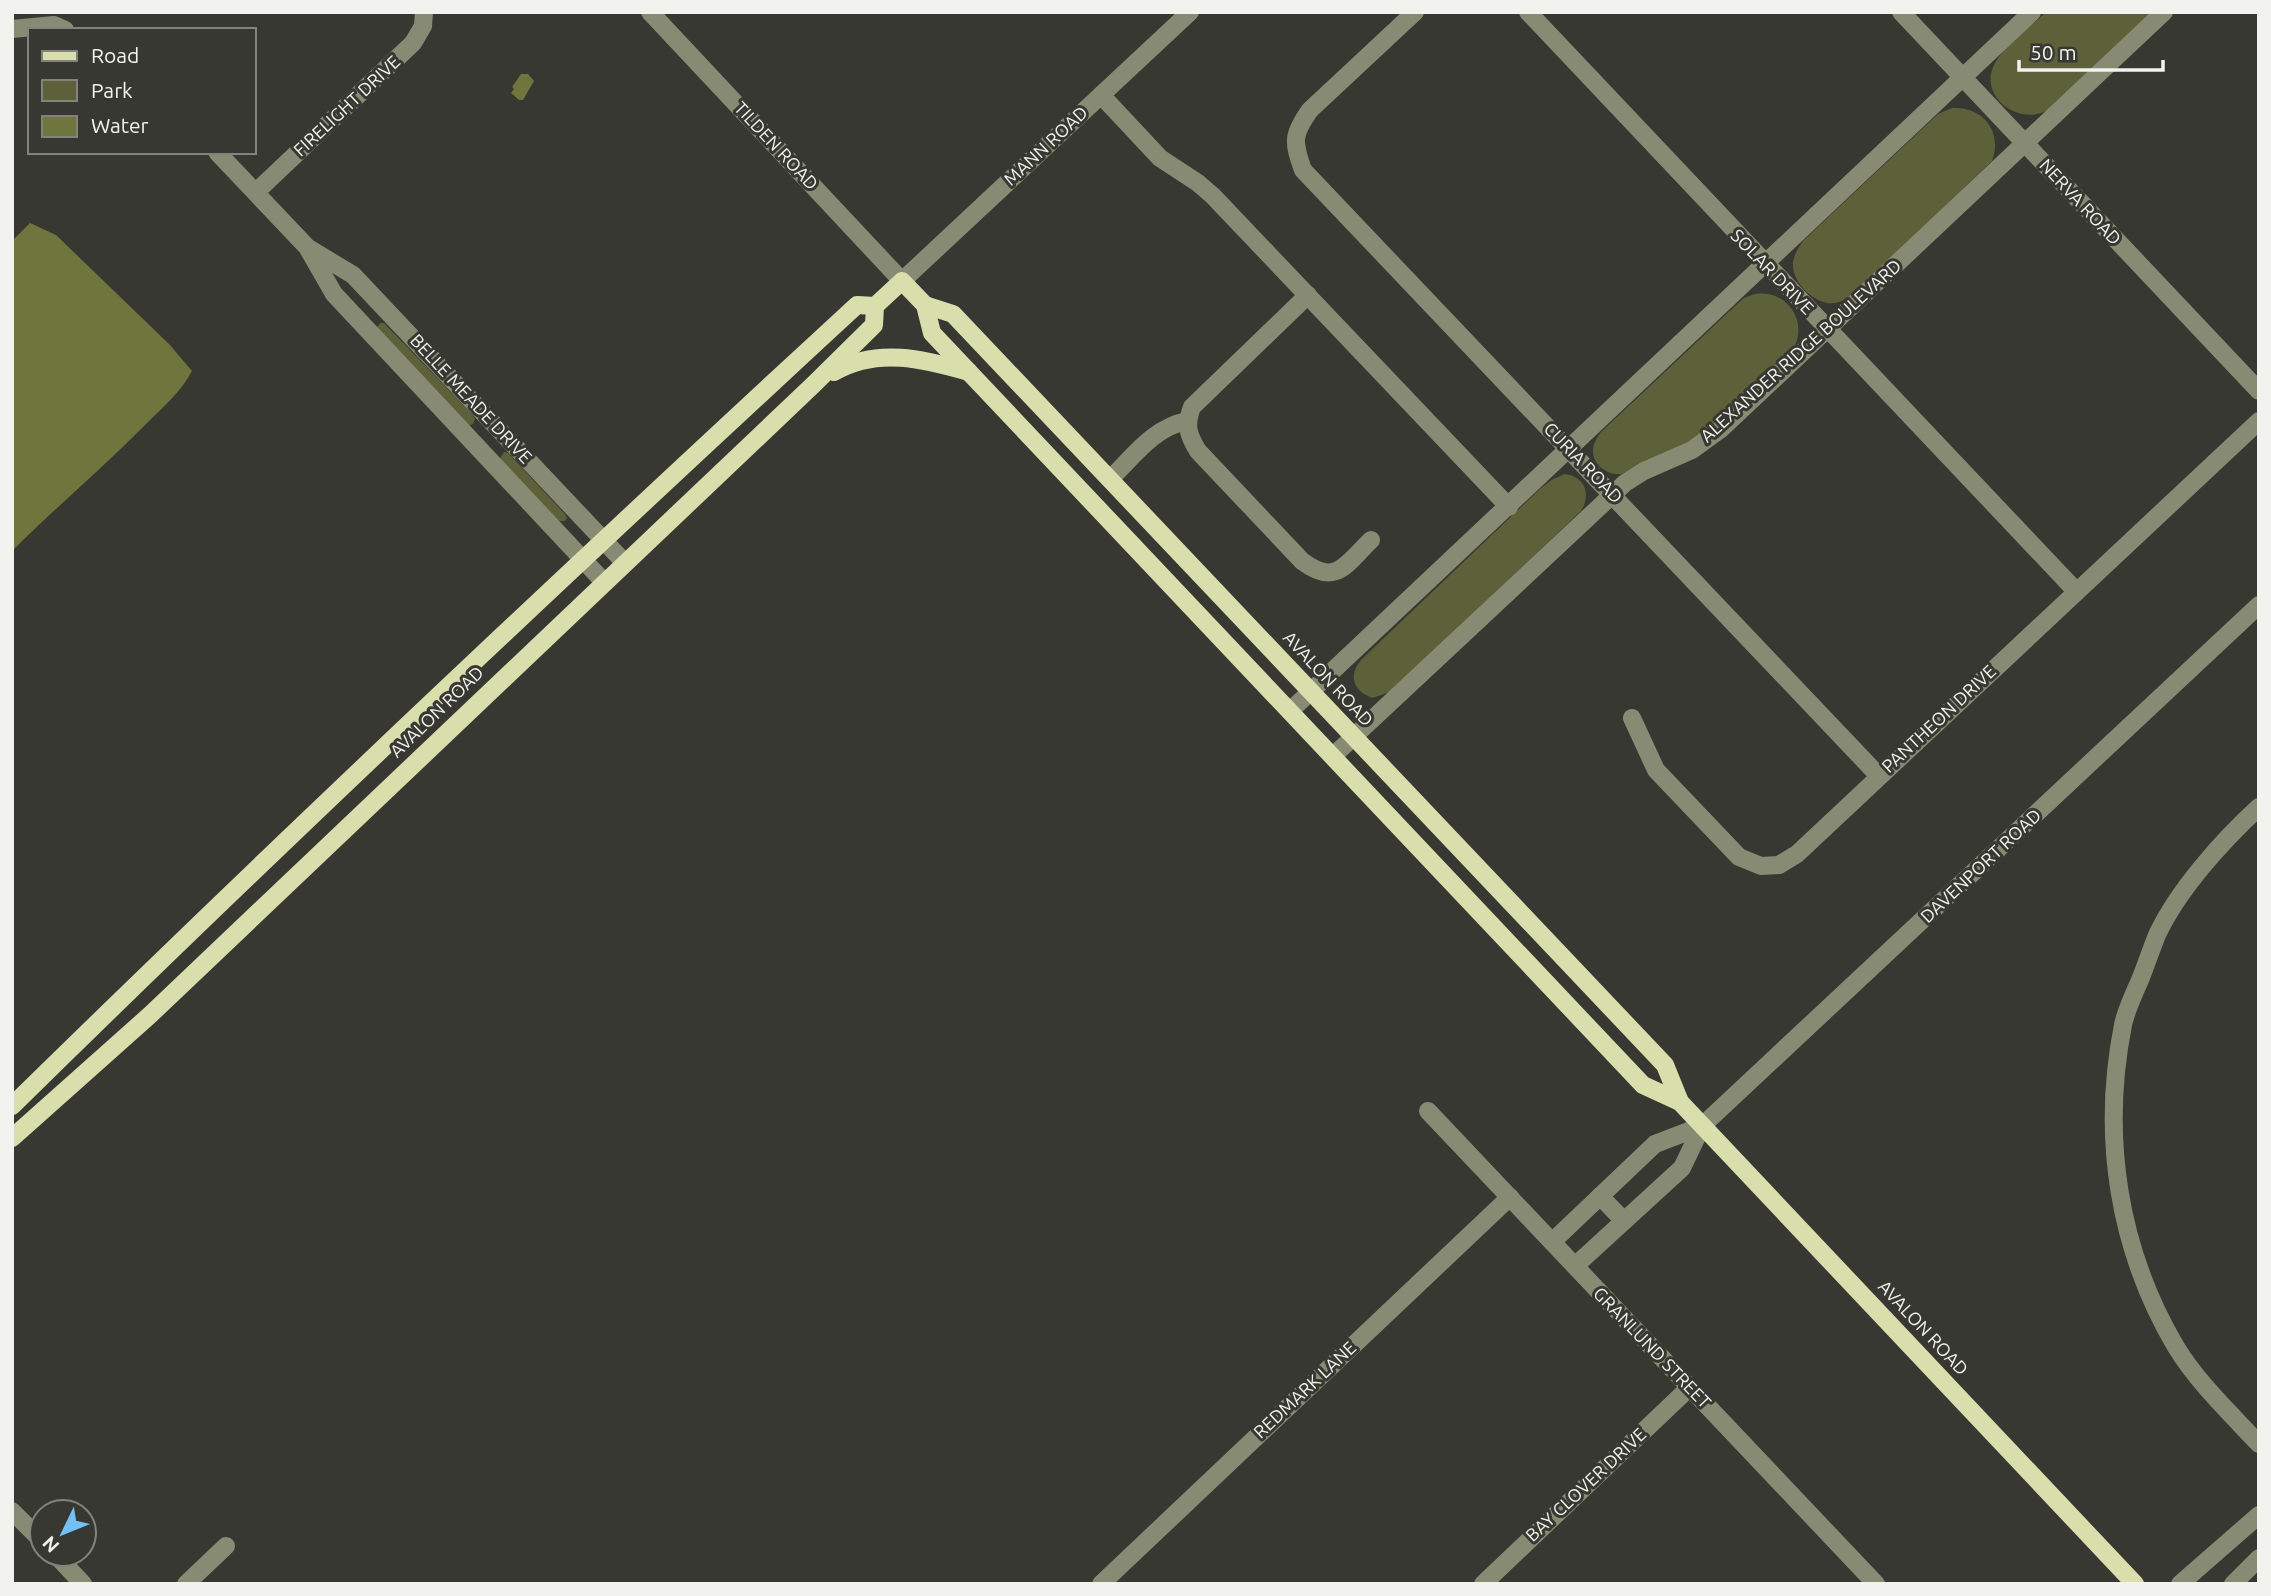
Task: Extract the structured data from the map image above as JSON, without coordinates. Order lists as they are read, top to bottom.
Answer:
{
  "streets": {
    "main road": ["AVALON ROAD"],
    "street": [
      "FIRELIGHT DRIVE",
      "TILDEN ROAD",
      "MANN ROAD",
      "NERVA ROAD",
      "SOLAR DRIVE",
      "ALEXANDER RIDGE BOULEVARD",
      "BELLE MEADE DRIVE",
      "CURIA ROAD",
      "PANTHEON DRIVE",
      "DAVENPORT ROAD",
      "GRANLUND STREET",
      "REDMARK LANE",
      "BAY CLOVER DRIVE"
    ]
  },
  "crossings": [
    ["FIRELIGHT DRIVE", "BELLE MEADE DRIVE"],
    ["TILDEN ROAD", "MANN ROAD"],
    ["TILDEN ROAD", "AVALON ROAD"],
    ["MANN ROAD", "AVALON ROAD"],
    ["NERVA ROAD", "ALEXANDER RIDGE BOULEVARD"],
    ["SOLAR DRIVE", "ALEXANDER RIDGE BOULEVARD"],
    ["SOLAR DRIVE", "PANTHEON DRIVE"],
    ["ALEXANDER RIDGE BOULEVARD", "CURIA ROAD"],
    ["ALEXANDER RIDGE BOULEVARD", "AVALON ROAD"],
    ["BELLE MEADE DRIVE", "AVALON ROAD"],
    ["CURIA ROAD", "PANTHEON DRIVE"],
    ["AVALON ROAD", "DAVENPORT ROAD"],
    ["GRANLUND STREET", "REDMARK LANE"],
    ["GRANLUND STREET", "BAY CLOVER DRIVE"]
  ],
  "legend": ["Road", "Park", "Water"],
  "scale_bar": "50 m",
  "north": "bottom left"
}
